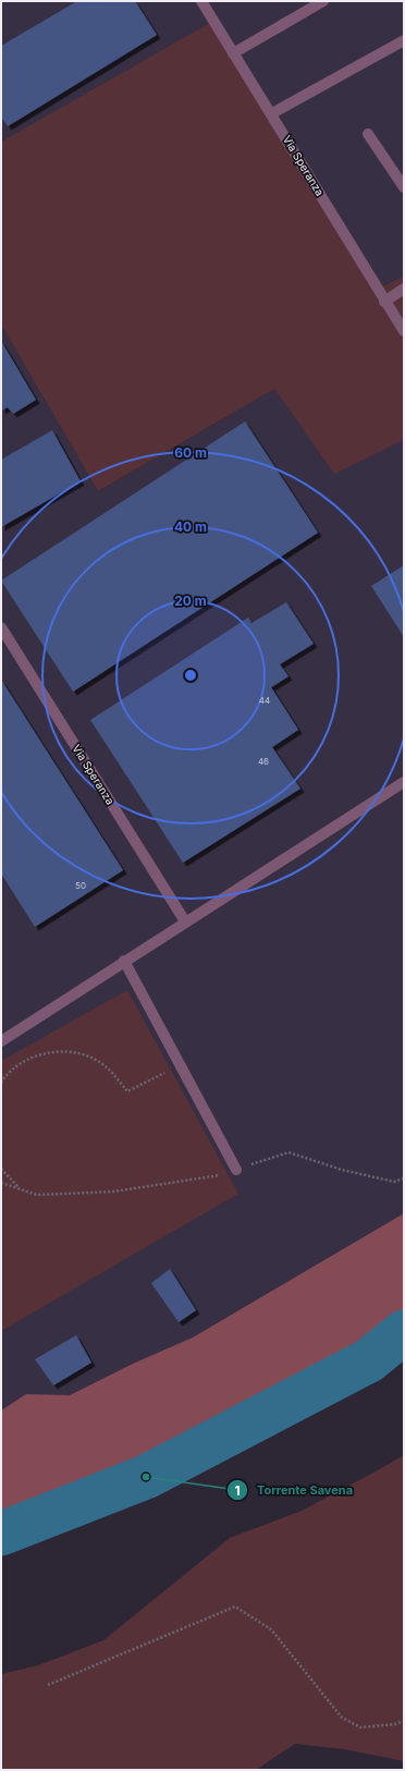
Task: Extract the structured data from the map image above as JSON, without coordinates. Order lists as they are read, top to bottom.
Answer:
{
  "streets": {
    "street": ["Via Speranza"]
  },
  "places": ["Torrente Savena"],
  "house_numbers": ["44", "46", "50"],
  "rings": ["60 m", "40 m", "20 m"]
}
